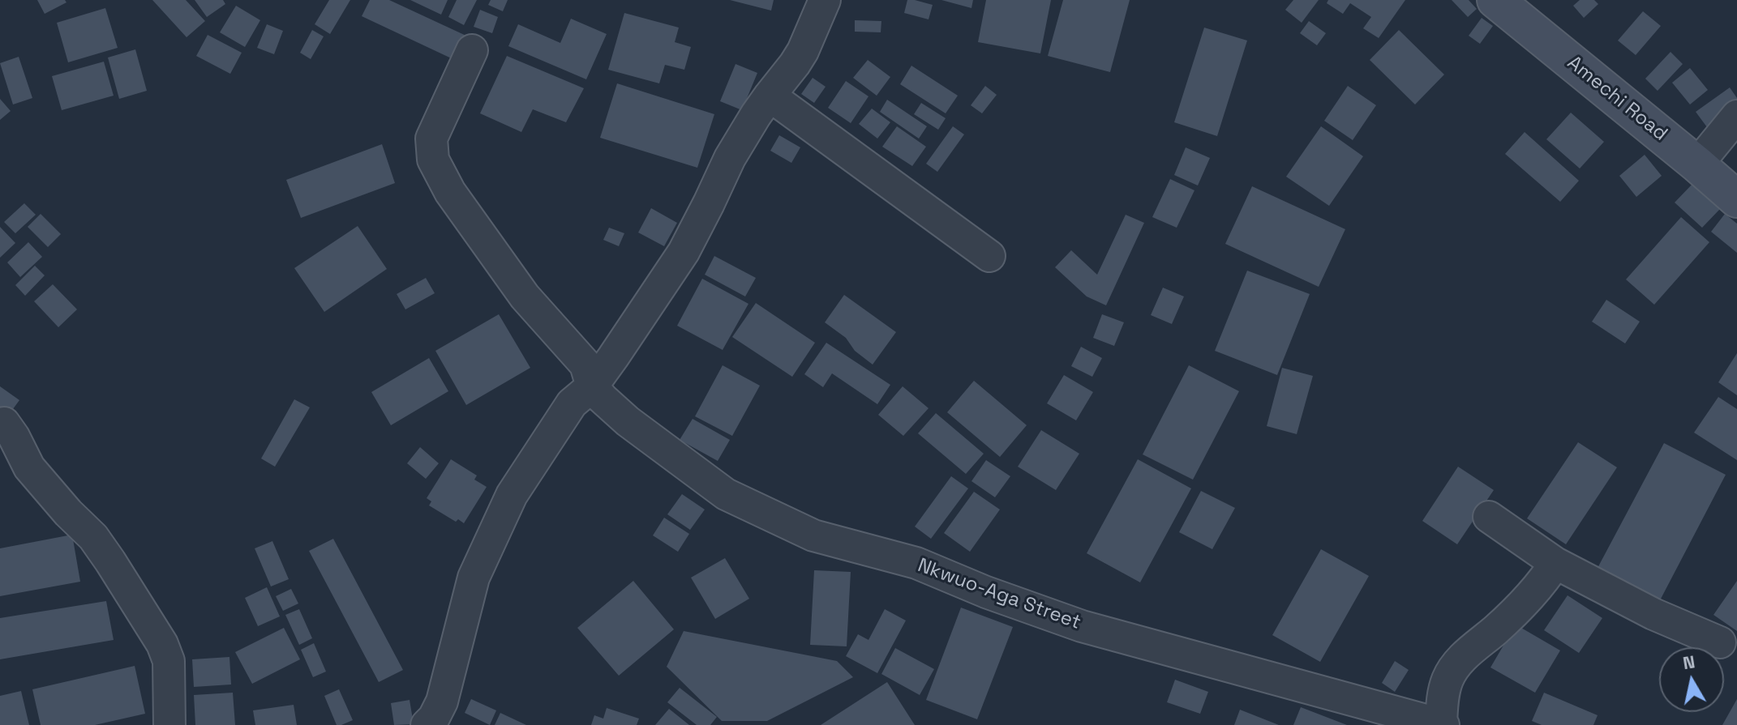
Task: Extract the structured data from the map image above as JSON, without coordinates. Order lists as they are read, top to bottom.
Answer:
{
  "streets": {
    "main road": ["Amechi Road"],
    "street": ["Nkwuo-Aga Street"]
  },
  "north": "top"
}
